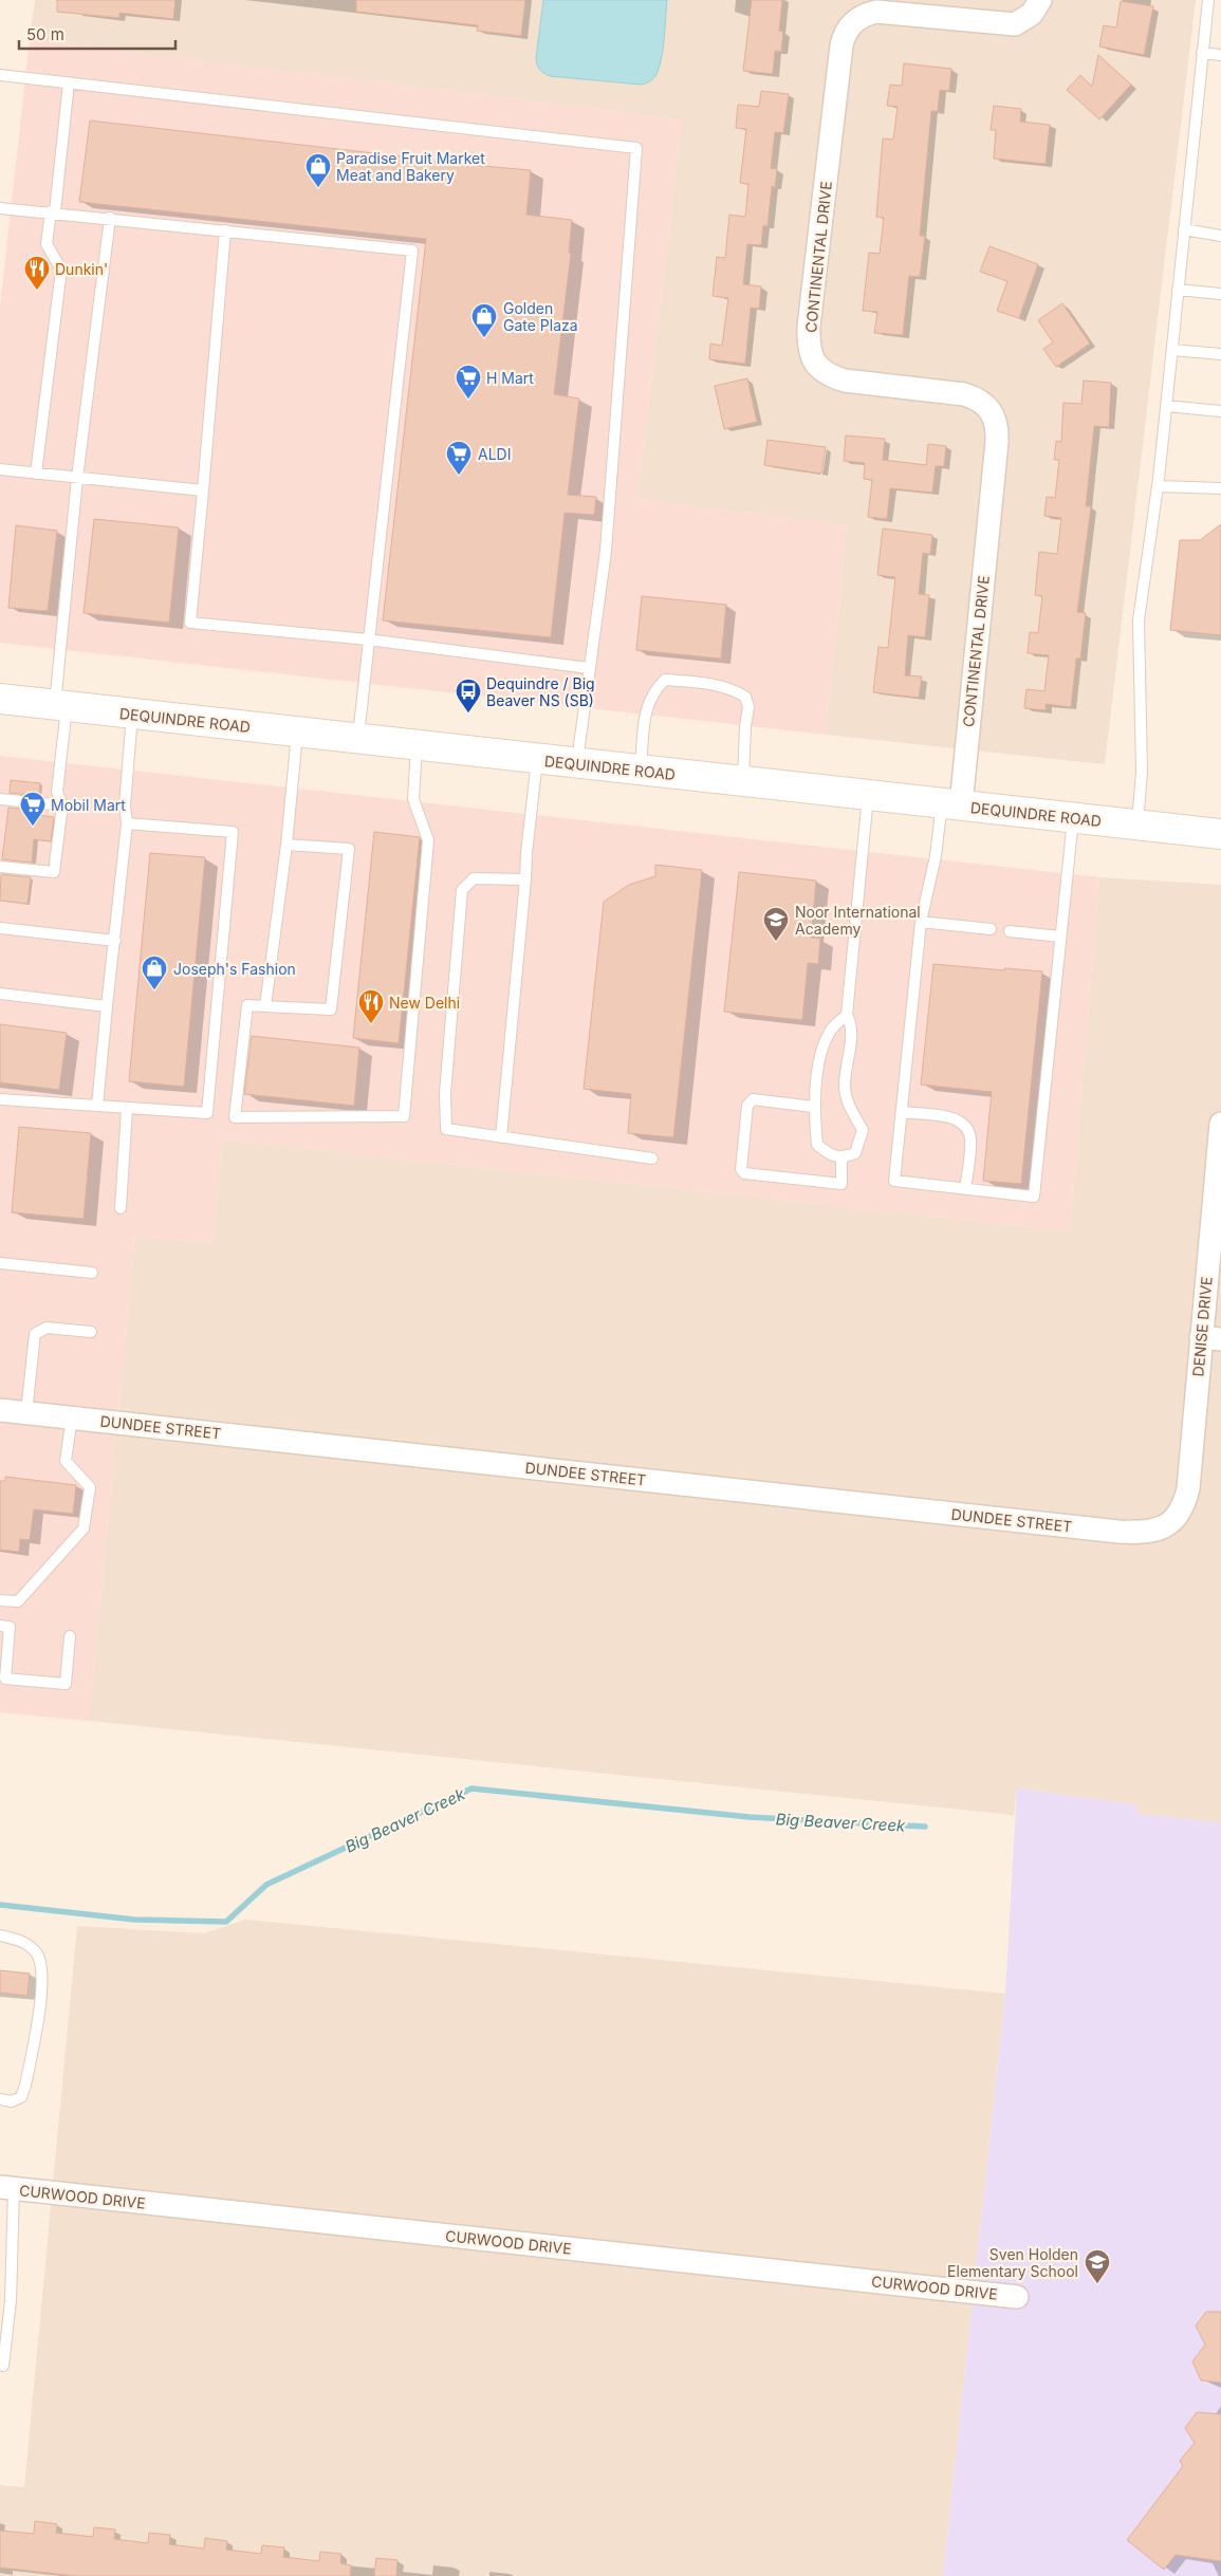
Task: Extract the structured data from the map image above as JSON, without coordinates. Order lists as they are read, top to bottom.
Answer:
{
  "streets": {
    "main road": ["DEQUINDRE ROAD"],
    "street": [
      "CONTINENTAL DRIVE",
      "DENISE DRIVE",
      "DUNDEE STREET",
      "CURWOOD DRIVE"
    ]
  },
  "crossings": [
    ["CONTINENTAL DRIVE", "DEQUINDRE ROAD"],
    ["DENISE DRIVE", "DUNDEE STREET"]
  ],
  "water": ["Big Beaver Creek"],
  "places": {
    "shop": ["Paradise Fruit Market Meat and Bakery", "Golden Gate Plaza", "Joseph's Fashion"],
    "restaurant": ["Dunkin'", "New Delhi"],
    "supermarket": ["H Mart", "ALDI", "Mobil Mart"],
    "bus stop": ["Dequindre / Big Beaver NS (SB)"],
    "school or university": ["Noor International Academy", "Sven Holden Elementary School"]
  },
  "scale_bar": "50 m"
}
